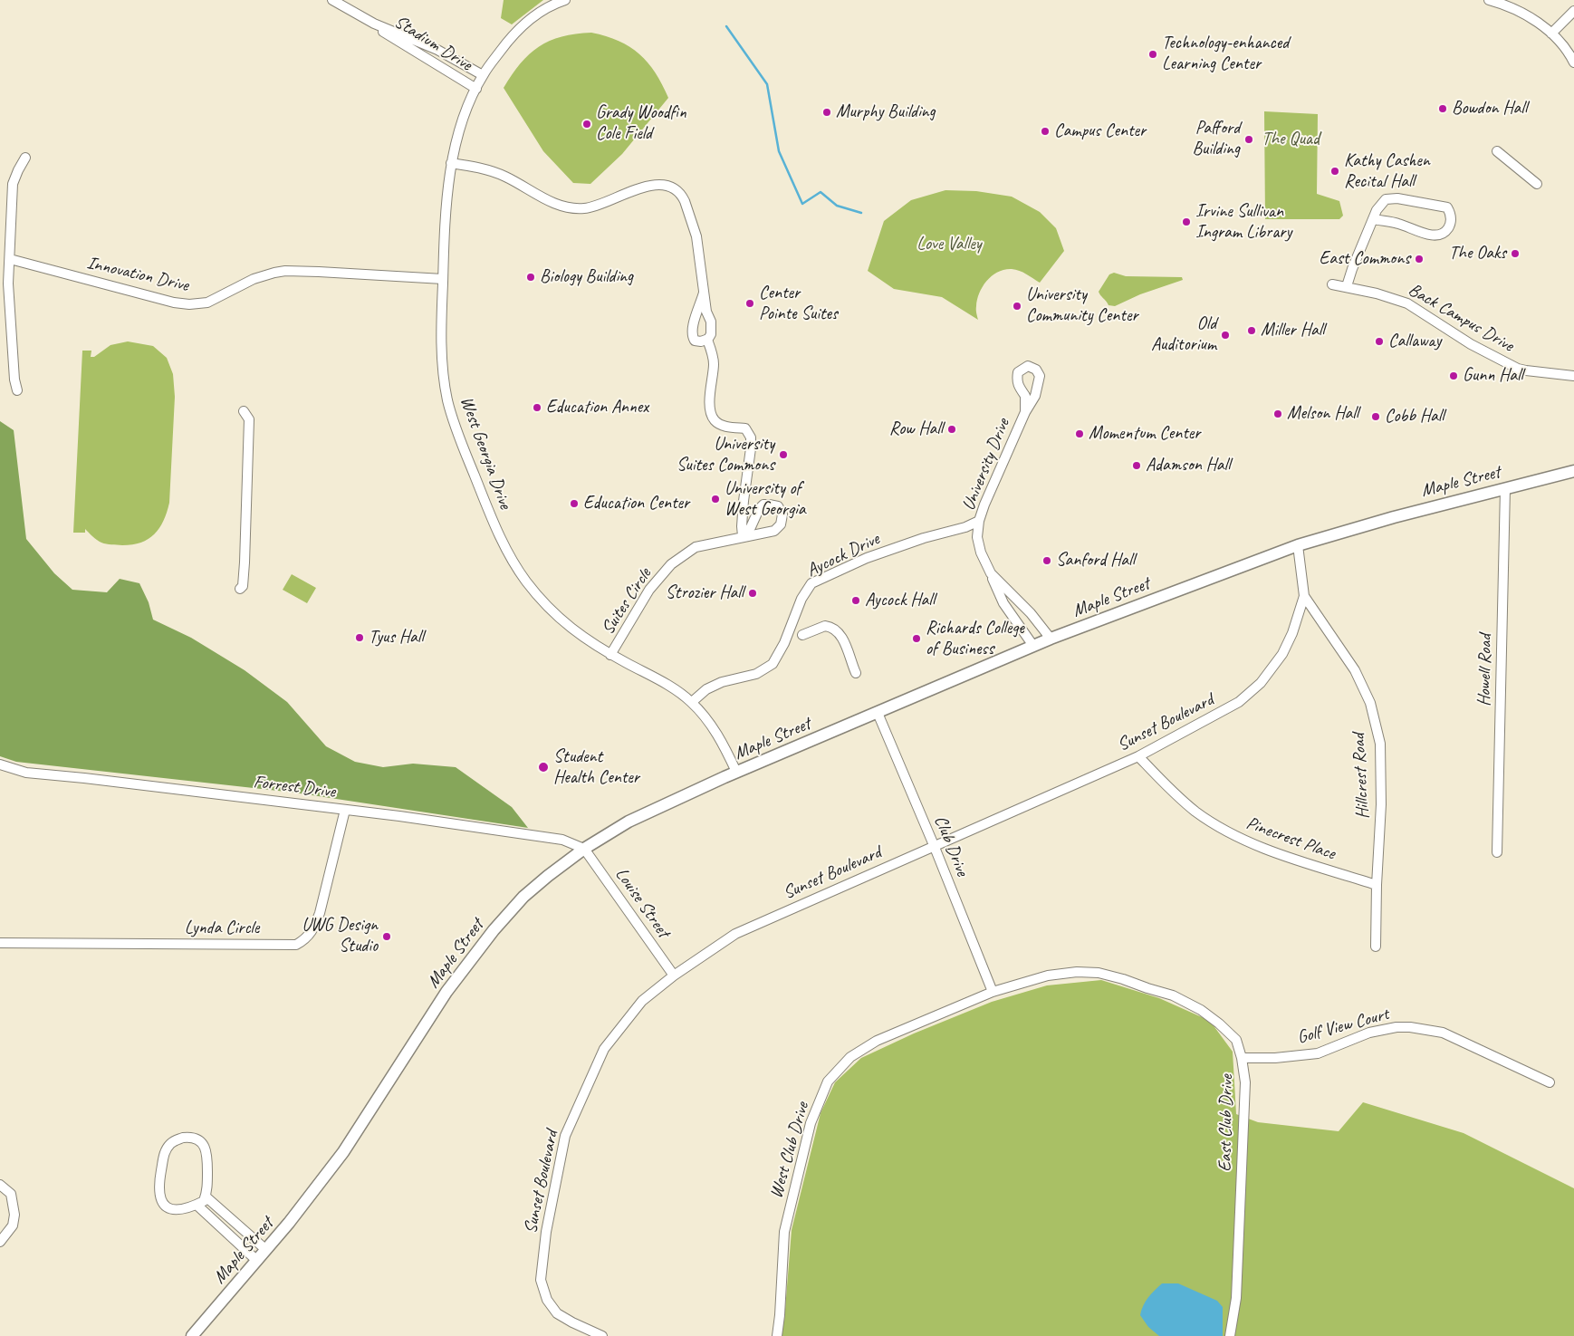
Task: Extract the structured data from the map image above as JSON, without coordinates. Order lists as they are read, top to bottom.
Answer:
{
  "streets": {
    "main road": ["Maple Street"],
    "street": [
      "Stadium Drive",
      "Innovation Drive",
      "Back Campus Drive",
      "West Georgia Drive",
      "University Drive",
      "Aycock Drive",
      "Suites Circle",
      "Howell Road",
      "Sunset Boulevard",
      "Hillcrest Road",
      "Forrest Drive",
      "Pinecrest Place",
      "Club Drive",
      "Louise Street",
      "Lynda Circle",
      "Golf View Court",
      "East Club Drive",
      "West Club Drive"
    ]
  },
  "crossings": [
    ["Stadium Drive", "West Georgia Drive"],
    ["Innovation Drive", "West Georgia Drive"],
    ["West Georgia Drive", "Maple Street"],
    ["West Georgia Drive", "Aycock Drive"],
    ["West Georgia Drive", "Suites Circle"],
    ["University Drive", "Maple Street"],
    ["University Drive", "Aycock Drive"],
    ["Maple Street", "Howell Road"],
    ["Maple Street", "Sunset Boulevard"],
    ["Maple Street", "Forrest Drive"],
    ["Maple Street", "Club Drive"],
    ["Maple Street", "Louise Street"],
    ["Sunset Boulevard", "Hillcrest Road"],
    ["Sunset Boulevard", "Pinecrest Place"],
    ["Sunset Boulevard", "Club Drive"],
    ["Sunset Boulevard", "Louise Street"],
    ["Hillcrest Road", "Pinecrest Place"],
    ["Forrest Drive", "Louise Street"],
    ["Forrest Drive", "Lynda Circle"],
    ["Club Drive", "East Club Drive"],
    ["Club Drive", "West Club Drive"],
    ["Golf View Court", "East Club Drive"],
    ["East Club Drive", "West Club Drive"]
  ],
  "parks": ["The Quad", "Love Valley"],
  "places": [
    "Technology-enhanced Learning Center",
    "Bowdon Hall",
    "Murphy Building",
    "Grady Woodfin Cole Field",
    "Campus Center",
    "Pafford Building",
    "Kathy Cashen Recital Hall",
    "Irvine Sullivan Ingram Library",
    "The Oaks",
    "East Commons",
    "Biology Building",
    "Center Pointe Suites",
    "University Community Center",
    "Miller Hall",
    "Old Auditorium",
    "Callaway",
    "Gunn Hall",
    "Education Annex",
    "Melson Hall",
    "Cobb Hall",
    "Row Hall",
    "Momentum Center",
    "University Suites Commons",
    "Adamson Hall",
    "University of West Georgia",
    "Education Center",
    "Sanford Hall",
    "Strozier Hall",
    "Aycock Hall",
    "Tyus Hall",
    "Richards College of Business",
    "Student Health Center",
    "UWG Design Studio"
  ]
}
